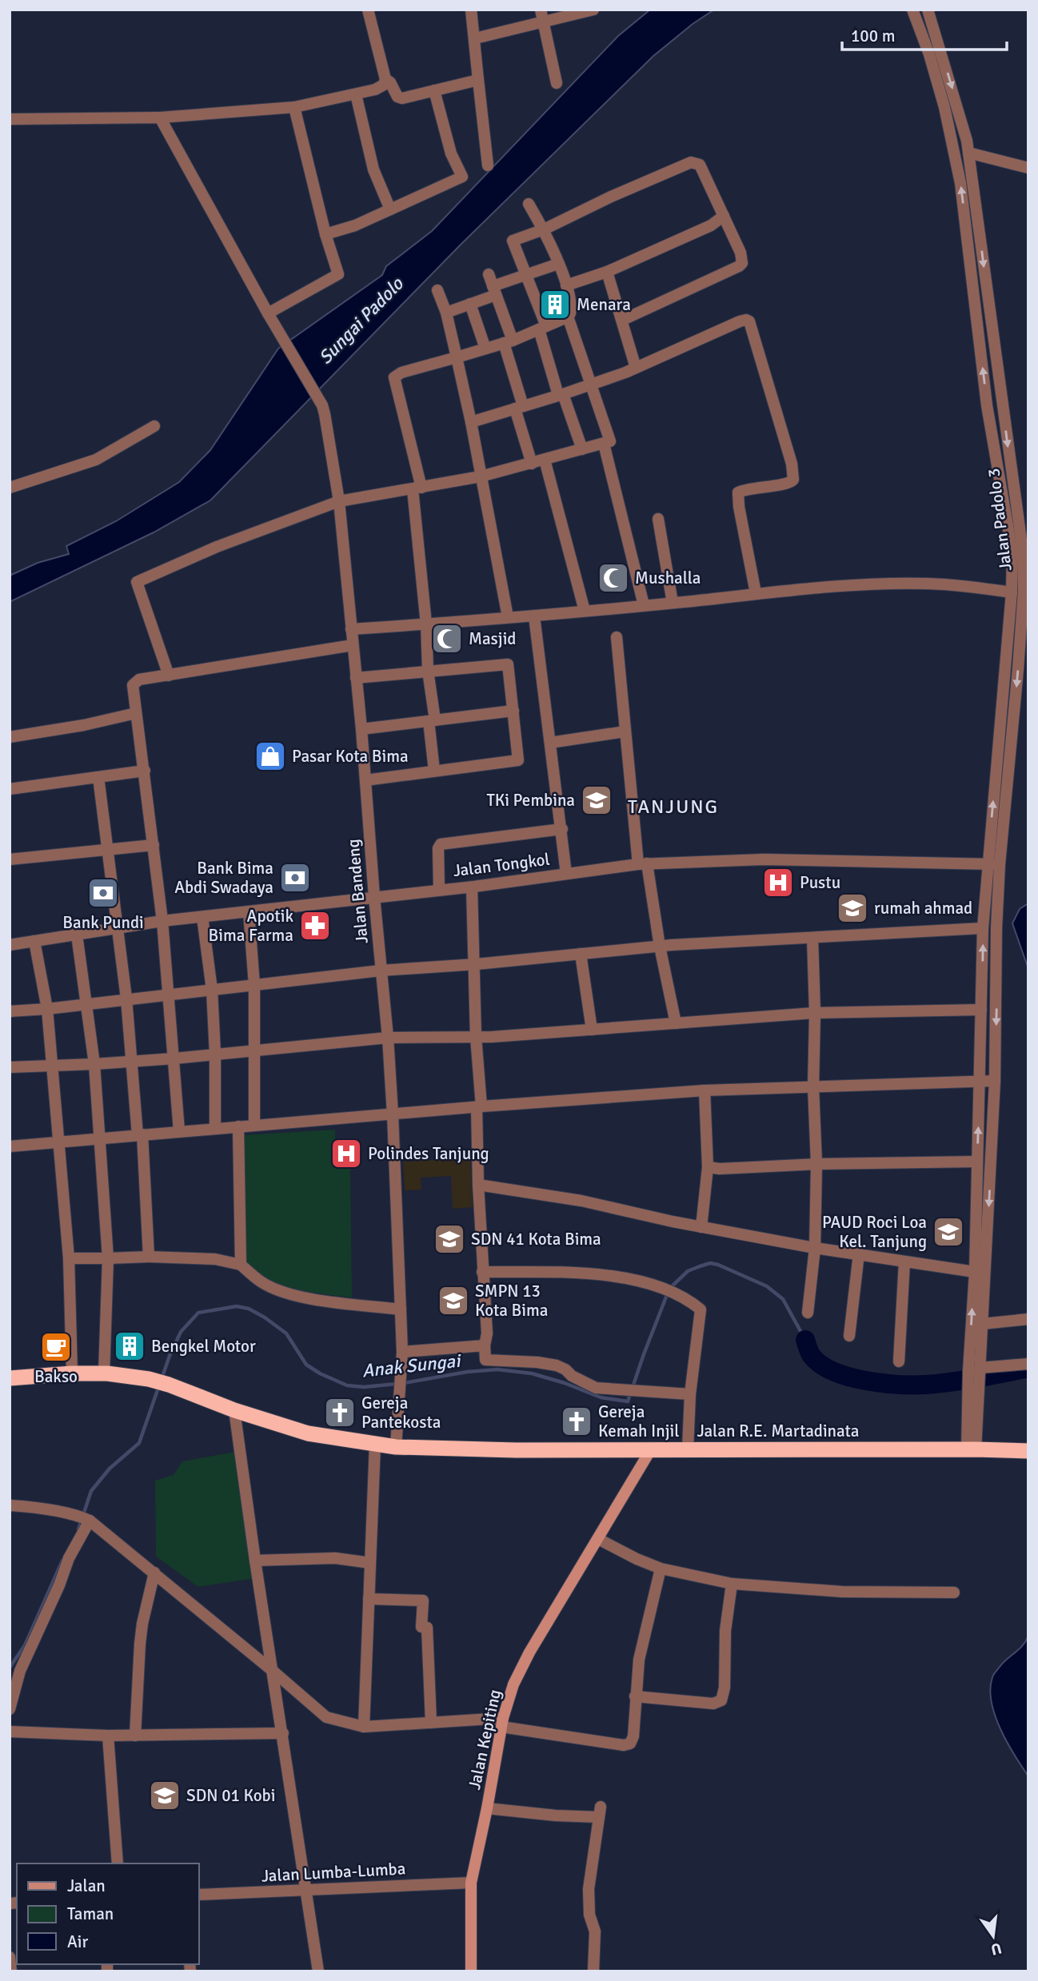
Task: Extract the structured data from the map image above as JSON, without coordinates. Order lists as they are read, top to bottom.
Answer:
{
  "streets": {
    "highway": ["Jalan R.E. Martadinata"],
    "main road": ["Jalan Kepiting"],
    "street": [
      "Jalan Padolo 3",
      "Jalan Tongkol",
      "Jalan Bandeng",
      "Jalan Lumba-Lumba"
    ]
  },
  "crossings": [
    ["Jalan Padolo 3", "Jalan Tongkol"],
    ["Jalan Tongkol", "Jalan Bandeng"],
    ["Jalan Bandeng", "Jalan R.E. Martadinata"],
    ["Jalan R.E. Martadinata", "Jalan Kepiting"],
    ["Jalan Kepiting", "Jalan Lumba-Lumba"]
  ],
  "districts": ["TANJUNG"],
  "water": ["Sungai Padolo", "Anak Sungai"],
  "places": {
    "building": ["Menara", "Bengkel Motor"],
    "mosque": ["Mushalla", "Masjid"],
    "shop": ["Pasar Kota Bima"],
    "school or university": [
      "TKi Pembina",
      "rumah ahmad",
      "PAUD Roci Loa Kel. Tanjung",
      "SDN 41 Kota Bima",
      "SMPN 13 Kota Bima",
      "SDN 01 Kobi"
    ],
    "bank": ["Bank Bima Abdi Swadaya", "Bank Pundi"],
    "hospital": ["Pustu", "Polindes Tanjung"],
    "pharmacy": ["Apotik Bima Farma"],
    "cafe": ["Bakso"],
    "church": ["Gereja Pantekosta", "Gereja Kemah Injil"]
  },
  "legend": ["Jalan", "Taman", "Air"],
  "scale_bar": "100 m",
  "north": "bottom"
}
